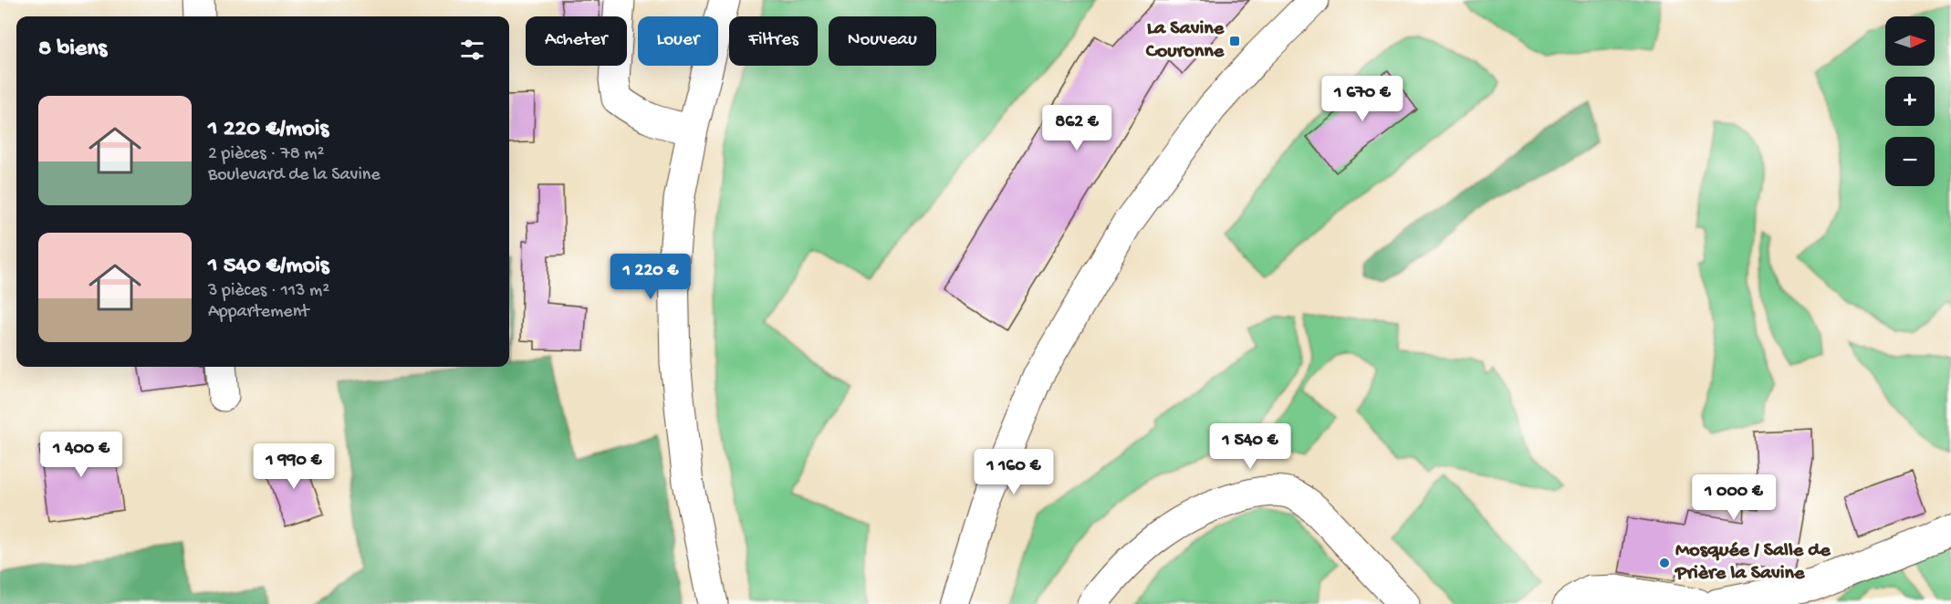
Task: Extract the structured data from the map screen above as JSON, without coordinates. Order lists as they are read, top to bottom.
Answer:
{
  "places": {
    "transit": ["La Savine Couronne"],
    "other": ["Mosquée / Salle de Prière la Savine"]
  },
  "north": "right",
  "page": {
    "map_buttons": ["+", "−"],
    "chip": [
      "Acheter",
      "Louer",
      "Filtres",
      "Nouveau"
    ],
    "heading": "8 biens",
    "price": [
      "1 670 €",
      "862 €",
      "1 220 €",
      "1 540 €",
      "1 400 €",
      "1 990 €",
      "1 160 €",
      "1 000 €"
    ],
    "list": [
      {
        "name": "1 220 €/mois",
        "note": "2 pièces · 78 m² · Boulevard de la Savine"
      },
      {
        "name": "1 540 €/mois",
        "note": "3 pièces · 113 m² · Appartement"
      }
    ]
  }
}
